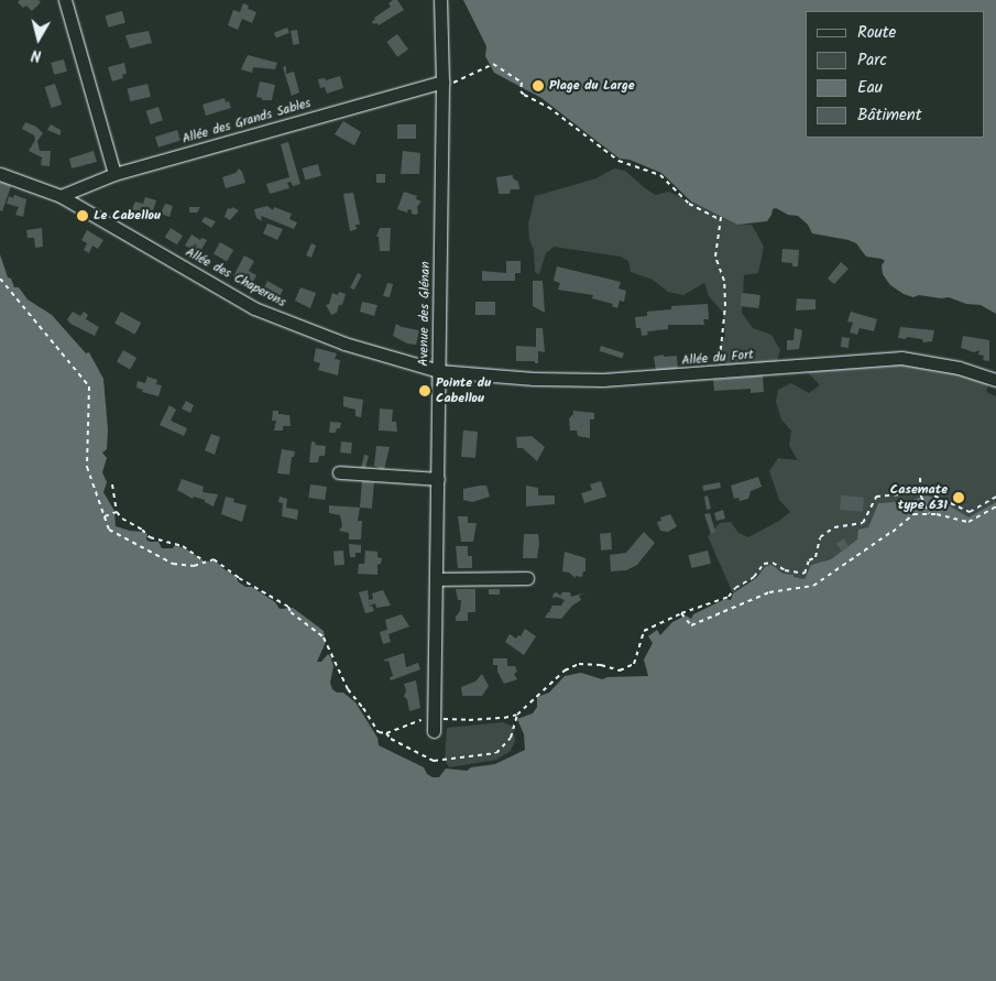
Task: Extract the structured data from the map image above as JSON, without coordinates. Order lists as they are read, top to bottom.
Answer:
{
  "streets": {
    "street": [
      "Allée des Grands Sables",
      "Allée des Chaperons",
      "Avenue des Glénan",
      "Allée du Fort"
    ]
  },
  "crossings": [
    ["Allée des Grands Sables", "Allée des Chaperons"],
    ["Allée des Grands Sables", "Avenue des Glénan"],
    ["Allée des Chaperons", "Avenue des Glénan"],
    ["Allée des Chaperons", "Allée du Fort"],
    ["Avenue des Glénan", "Allée du Fort"]
  ],
  "places": [
    "Plage du Large",
    "Le Cabellou",
    "Pointe du Cabellou",
    "Casemate type 631"
  ],
  "legend": [
    "Route",
    "Parc",
    "Eau",
    "Bâtiment"
  ],
  "north": "bottom"
}
